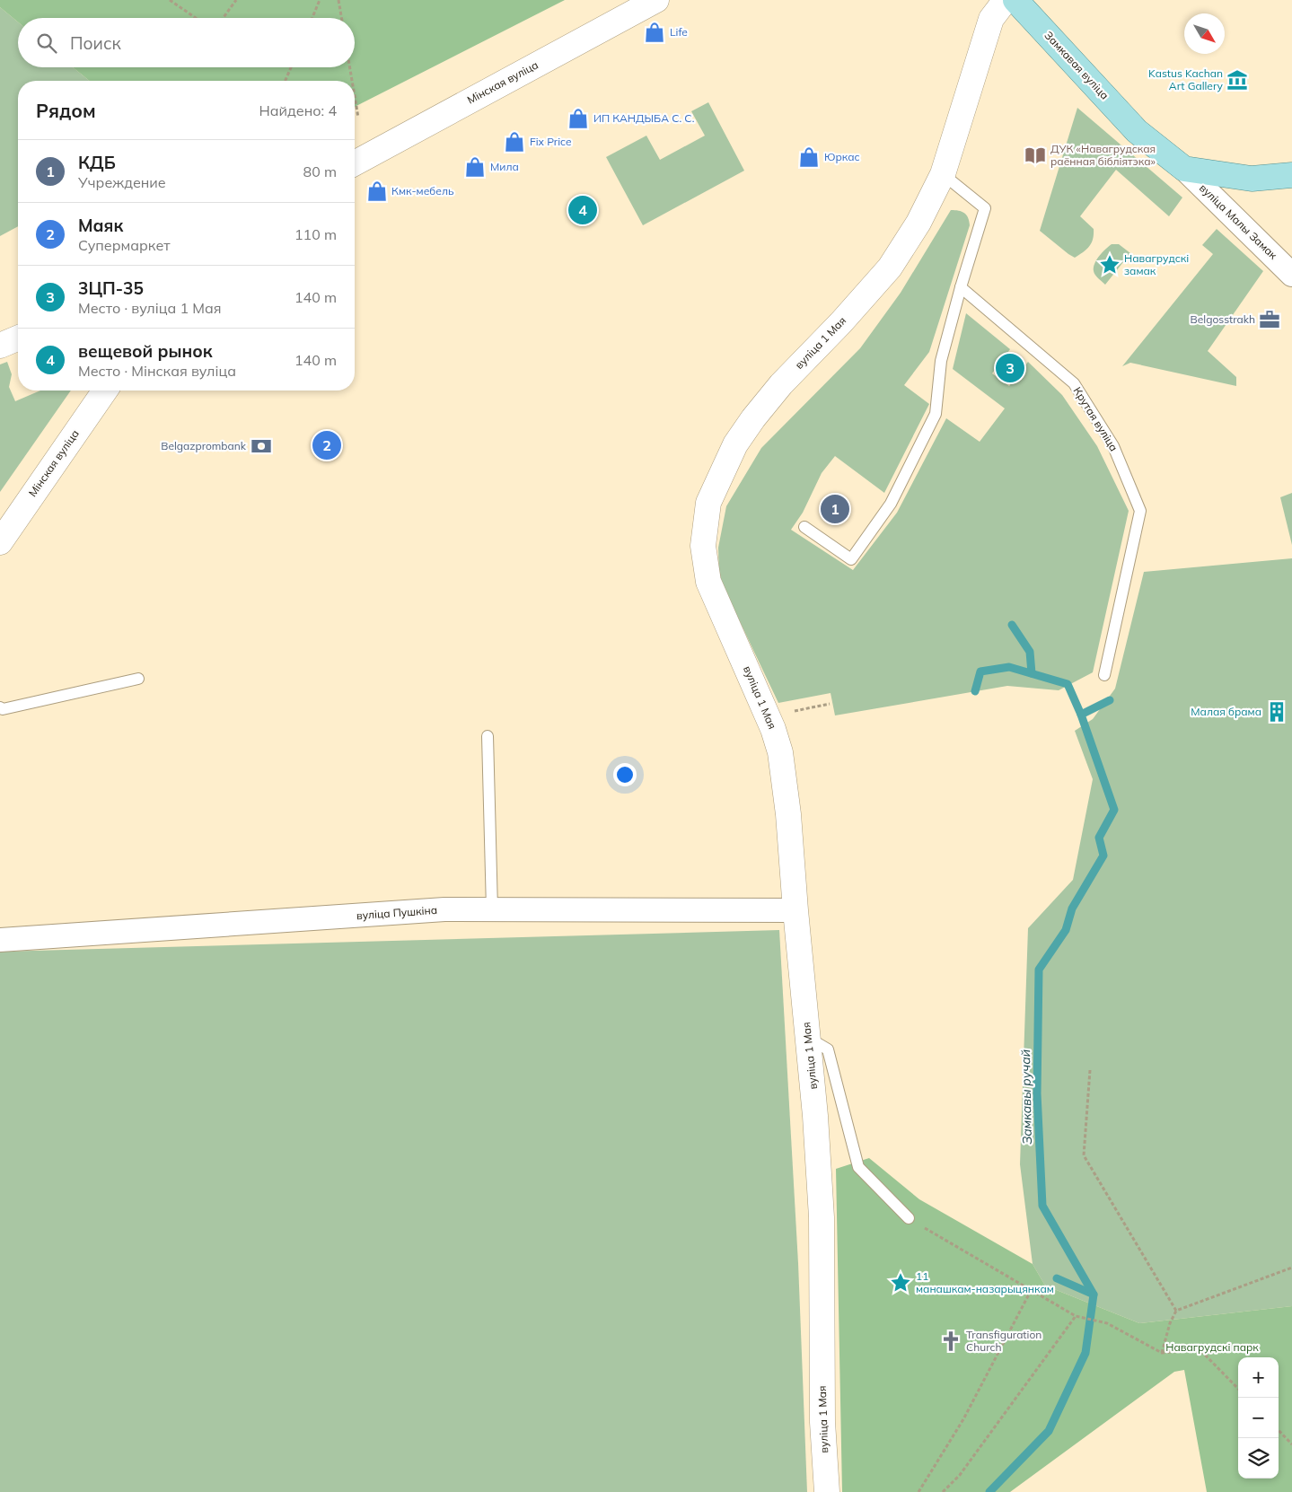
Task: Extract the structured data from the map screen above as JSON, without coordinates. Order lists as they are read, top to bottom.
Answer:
{
  "streets": {
    "street": [
      "Мінская вуліца",
      "вуліца Малы Замак",
      "вуліца 1 Мая",
      "вуліца Пушкіна"
    ],
    "lane": ["Крутая вуліца"]
  },
  "crossings": [
    ["вуліца 1 Мая", "вуліца Пушкіна"]
  ],
  "water": ["Замкавы ручай"],
  "parks": ["Навагрудскі парк"],
  "places": {
    "shop": [
      "Life",
      "ИП КАНДЫБА С. С.",
      "Fix Price",
      "Юркас",
      "Мила",
      "Кмк-мебель"
    ],
    "museum": ["Kastus Kachan Art Gallery"],
    "library": ["ДУК «Навагрудская раённая бібліятэка»"],
    "place": ["Навагрудскі замак", "11 манашкам-назарыцянкам"],
    "office": ["Belgosstrakh"],
    "bank": ["Belgazprombank"],
    "building": ["Малая брама"],
    "church": ["Transfiguration Church"]
  },
  "north": "bottom right",
  "page": {
    "search": "Поиск",
    "heading": ["Рядом", "Найдено: 4"],
    "list": [
      {
        "mark": "1",
        "name": "КДБ",
        "note": "Учреждение",
        "value": "80 m"
      },
      {
        "mark": "2",
        "name": "Маяк",
        "note": "Супермаркет",
        "value": "110 m"
      },
      {
        "mark": "3",
        "name": "3ЦП-35",
        "note": "Место · вуліца 1 Мая",
        "value": "140 m"
      },
      {
        "mark": "4",
        "name": "вещевой рынок",
        "note": "Место · Мінская вуліца",
        "value": "140 m"
      }
    ],
    "pins": [
      "4",
      "3",
      "2",
      "1"
    ],
    "map_buttons": ["+", "−"]
  }
}
